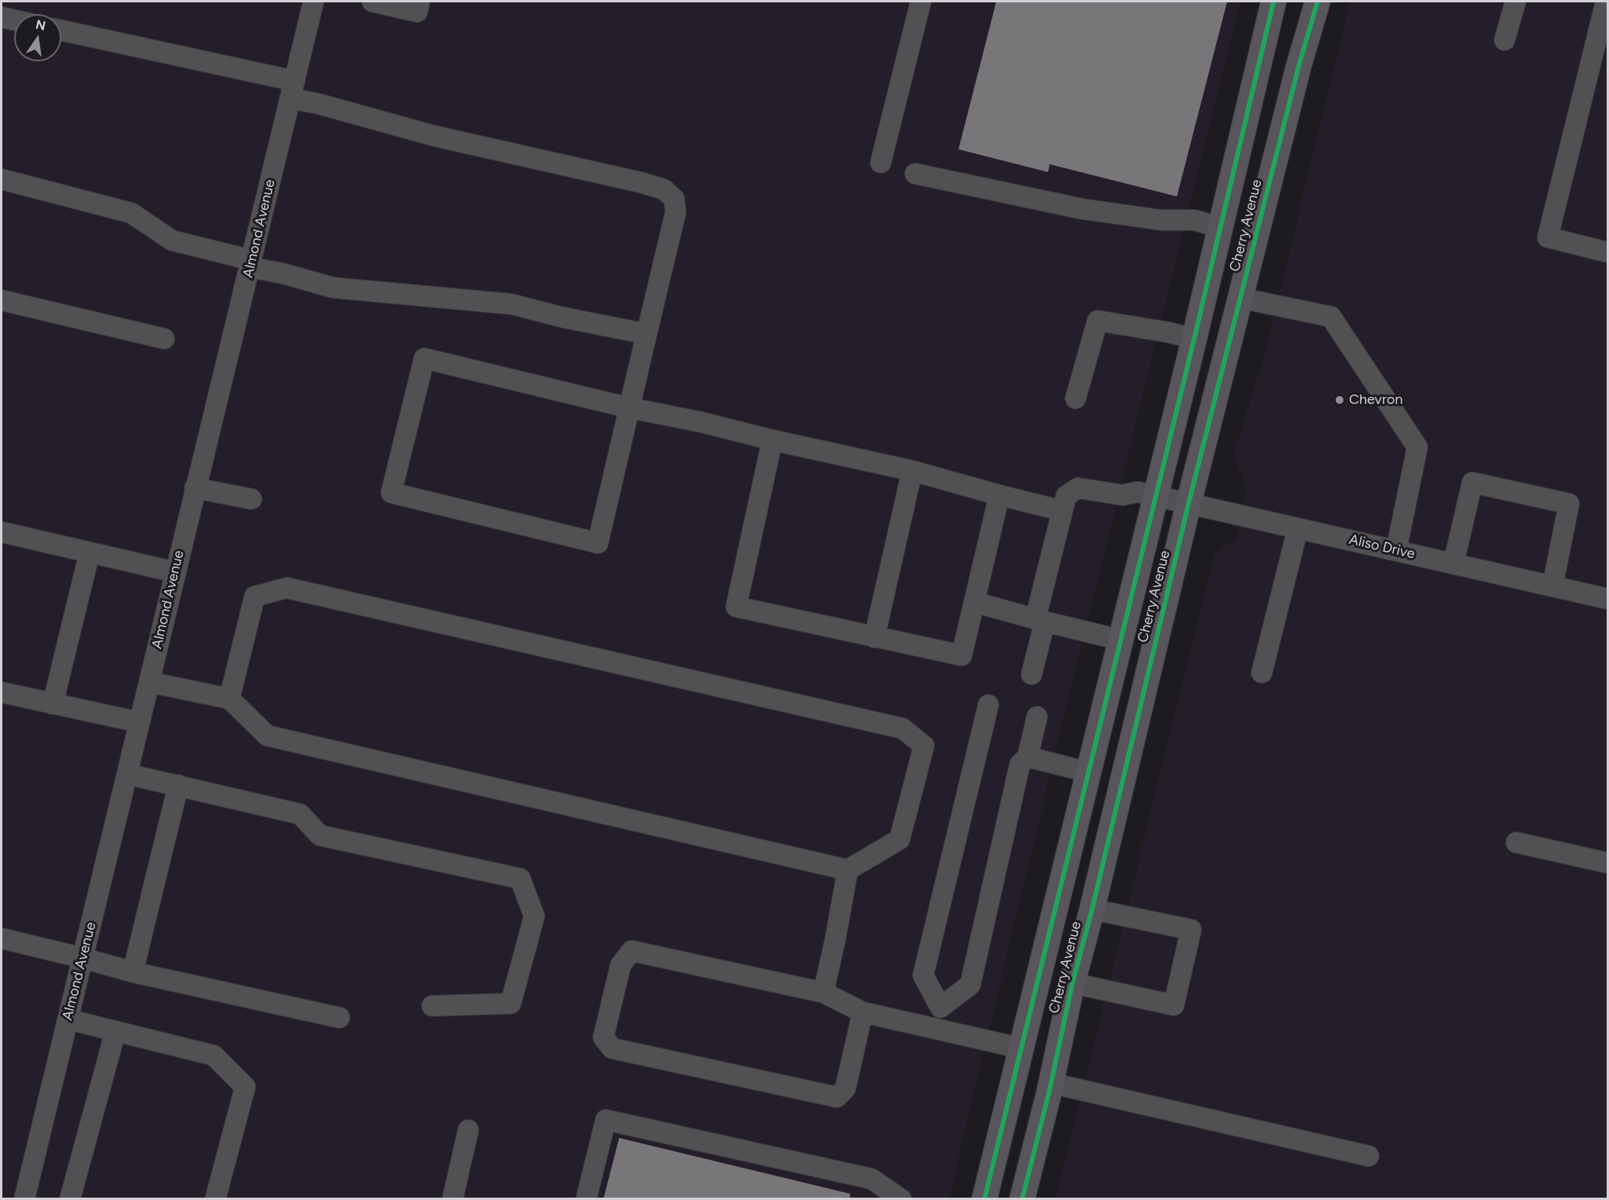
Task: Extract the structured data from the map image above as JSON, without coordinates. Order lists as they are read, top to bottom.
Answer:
{
  "streets": {
    "main road": ["Cherry Avenue"],
    "street": ["Almond Avenue", "Aliso Drive"]
  },
  "crossings": [
    ["Cherry Avenue", "Aliso Drive"]
  ],
  "places": ["Chevron"],
  "north": "top"
}
